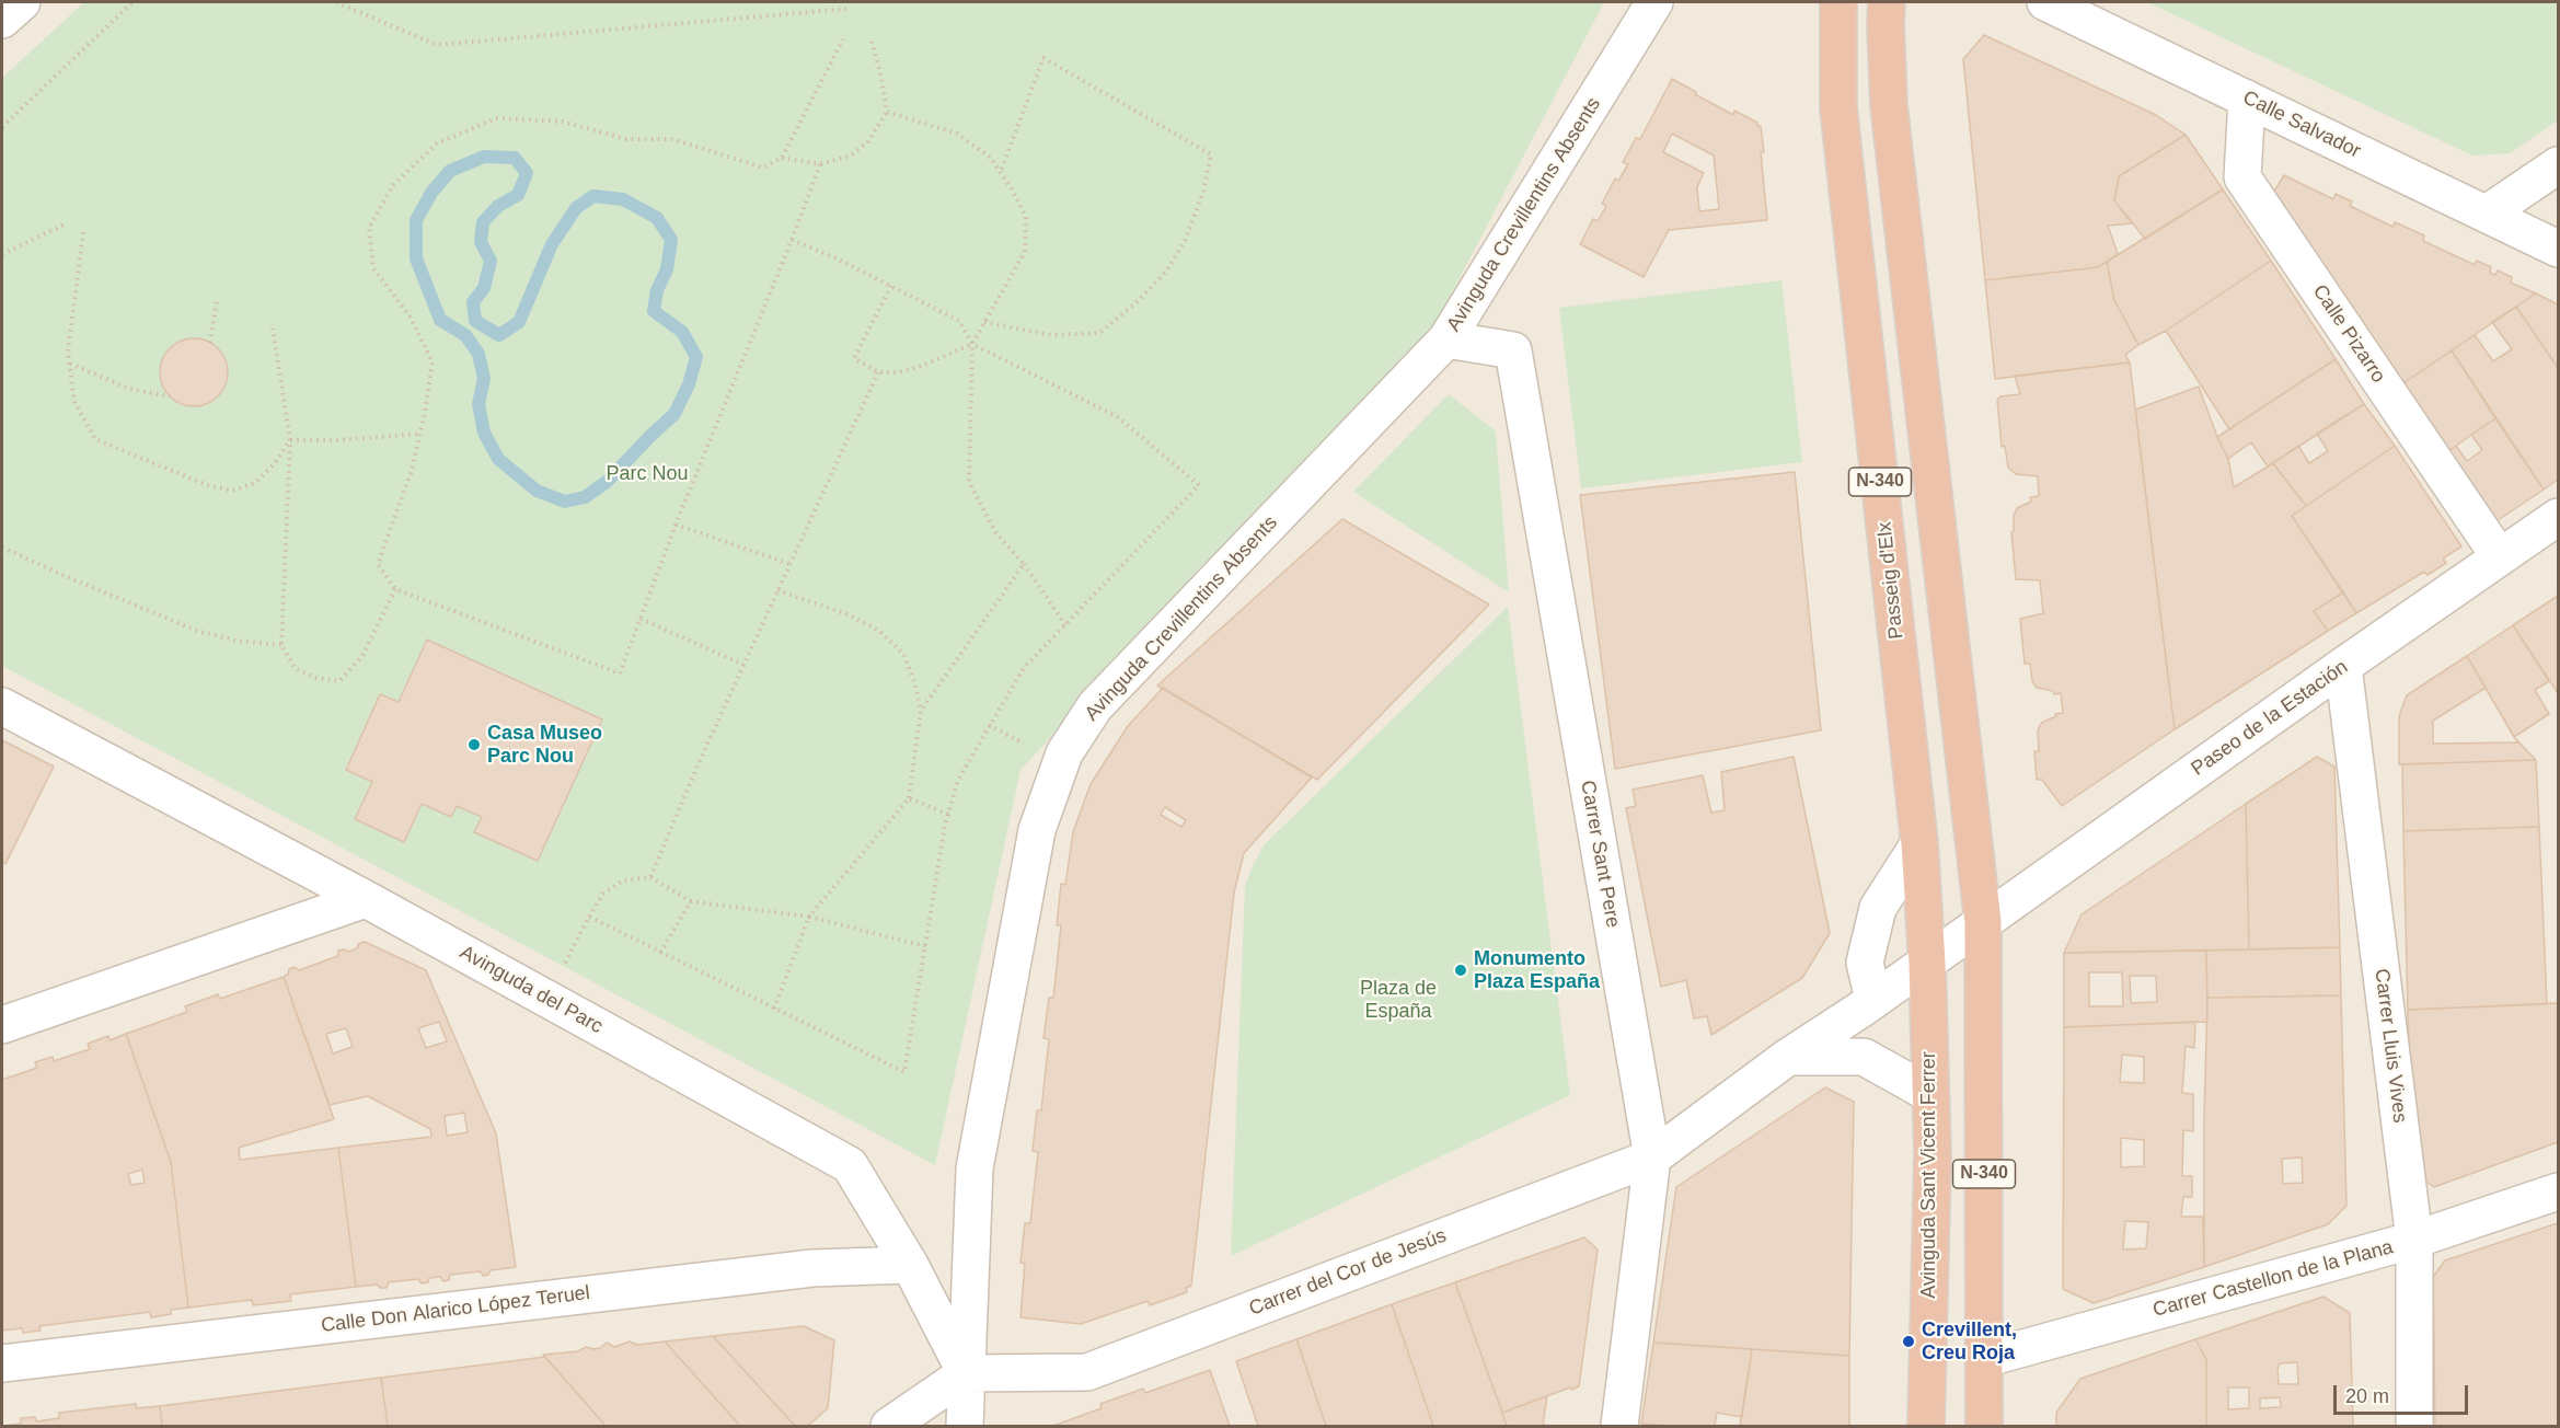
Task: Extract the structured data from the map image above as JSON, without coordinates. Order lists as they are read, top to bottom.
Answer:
{
  "streets": {
    "highway": ["N-340", "Passeig d'Elx", "Avinguda Sant Vicent Ferrer"],
    "street": [
      "Calle Salvador",
      "Avinguda Crevillentins Absents",
      "Calle Pizarro",
      "Paseo de la Estación",
      "Carrer Sant Pere",
      "Avinguda del Parc",
      "Carrer Lluis Vives",
      "Carrer del Cor de Jesús",
      "Carrer Castellon de la Plana",
      "Calle Don Alarico López Teruel"
    ]
  },
  "crossings": [
    ["Calle Salvador", "Calle Pizarro"],
    ["Avinguda Crevillentins Absents", "Carrer Sant Pere"],
    ["Avinguda Crevillentins Absents", "Avinguda del Parc"],
    ["Avinguda Crevillentins Absents", "Carrer del Cor de Jesús"],
    ["Calle Pizarro", "Paseo de la Estación"],
    ["N-340", "Paseo de la Estación"],
    ["N-340", "Carrer del Cor de Jesús"],
    ["N-340", "Carrer Castellon de la Plana"],
    ["Passeig d'Elx", "Avinguda Sant Vicent Ferrer"],
    ["Passeig d'Elx", "Carrer del Cor de Jesús"],
    ["Paseo de la Estación", "Carrer Lluis Vives"],
    ["Paseo de la Estación", "Carrer del Cor de Jesús"],
    ["Carrer Sant Pere", "Carrer del Cor de Jesús"],
    ["Avinguda del Parc", "Carrer del Cor de Jesús"],
    ["Avinguda del Parc", "Calle Don Alarico López Teruel"],
    ["Carrer Lluis Vives", "Carrer Castellon de la Plana"],
    ["Avinguda Sant Vicent Ferrer", "Carrer del Cor de Jesús"]
  ],
  "parks": ["Parc Nou", "Plaza de España"],
  "places": ["Casa Museo Parc Nou", "Monumento Plaza España", "Crevillent, Creu Roja"],
  "scale_bar": "20 m"
}
